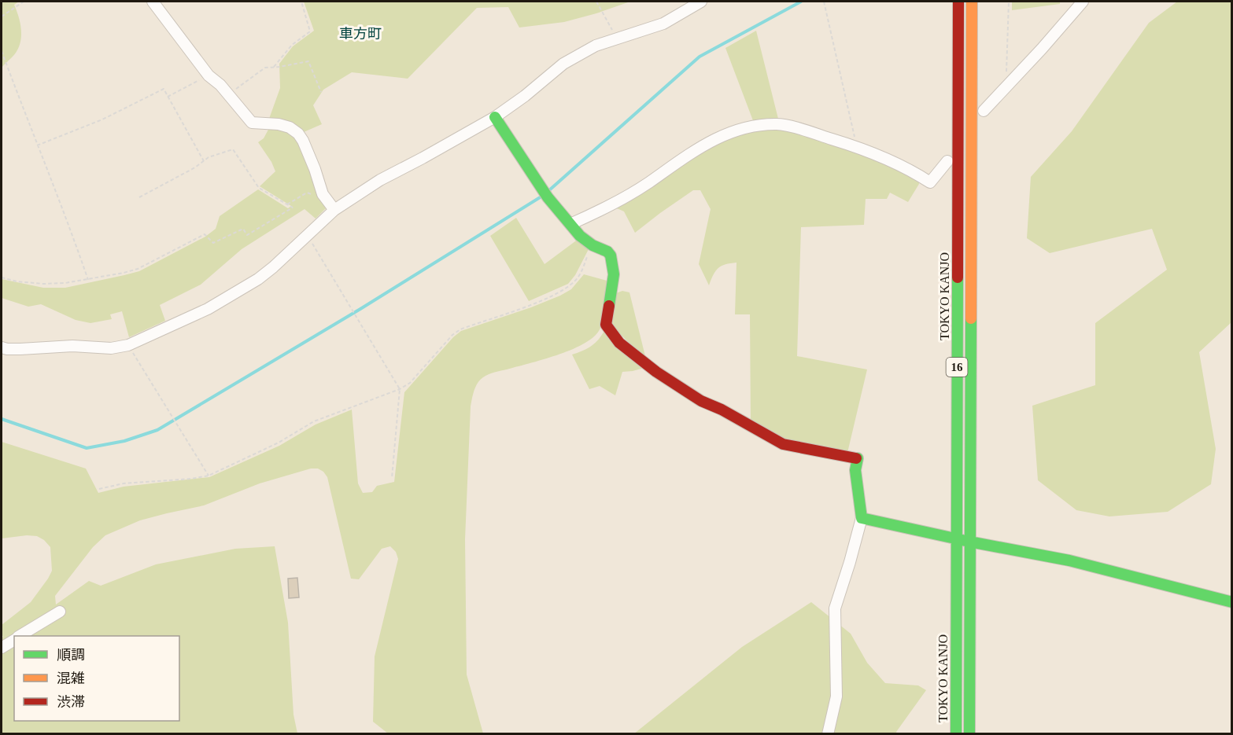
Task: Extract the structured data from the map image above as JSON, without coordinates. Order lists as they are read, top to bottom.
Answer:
{
  "streets": {
    "main road": ["TOKYO KANJO", "16"]
  },
  "districts": ["車方町"],
  "legend": ["順調", "混雑", "渋滞"]
}
